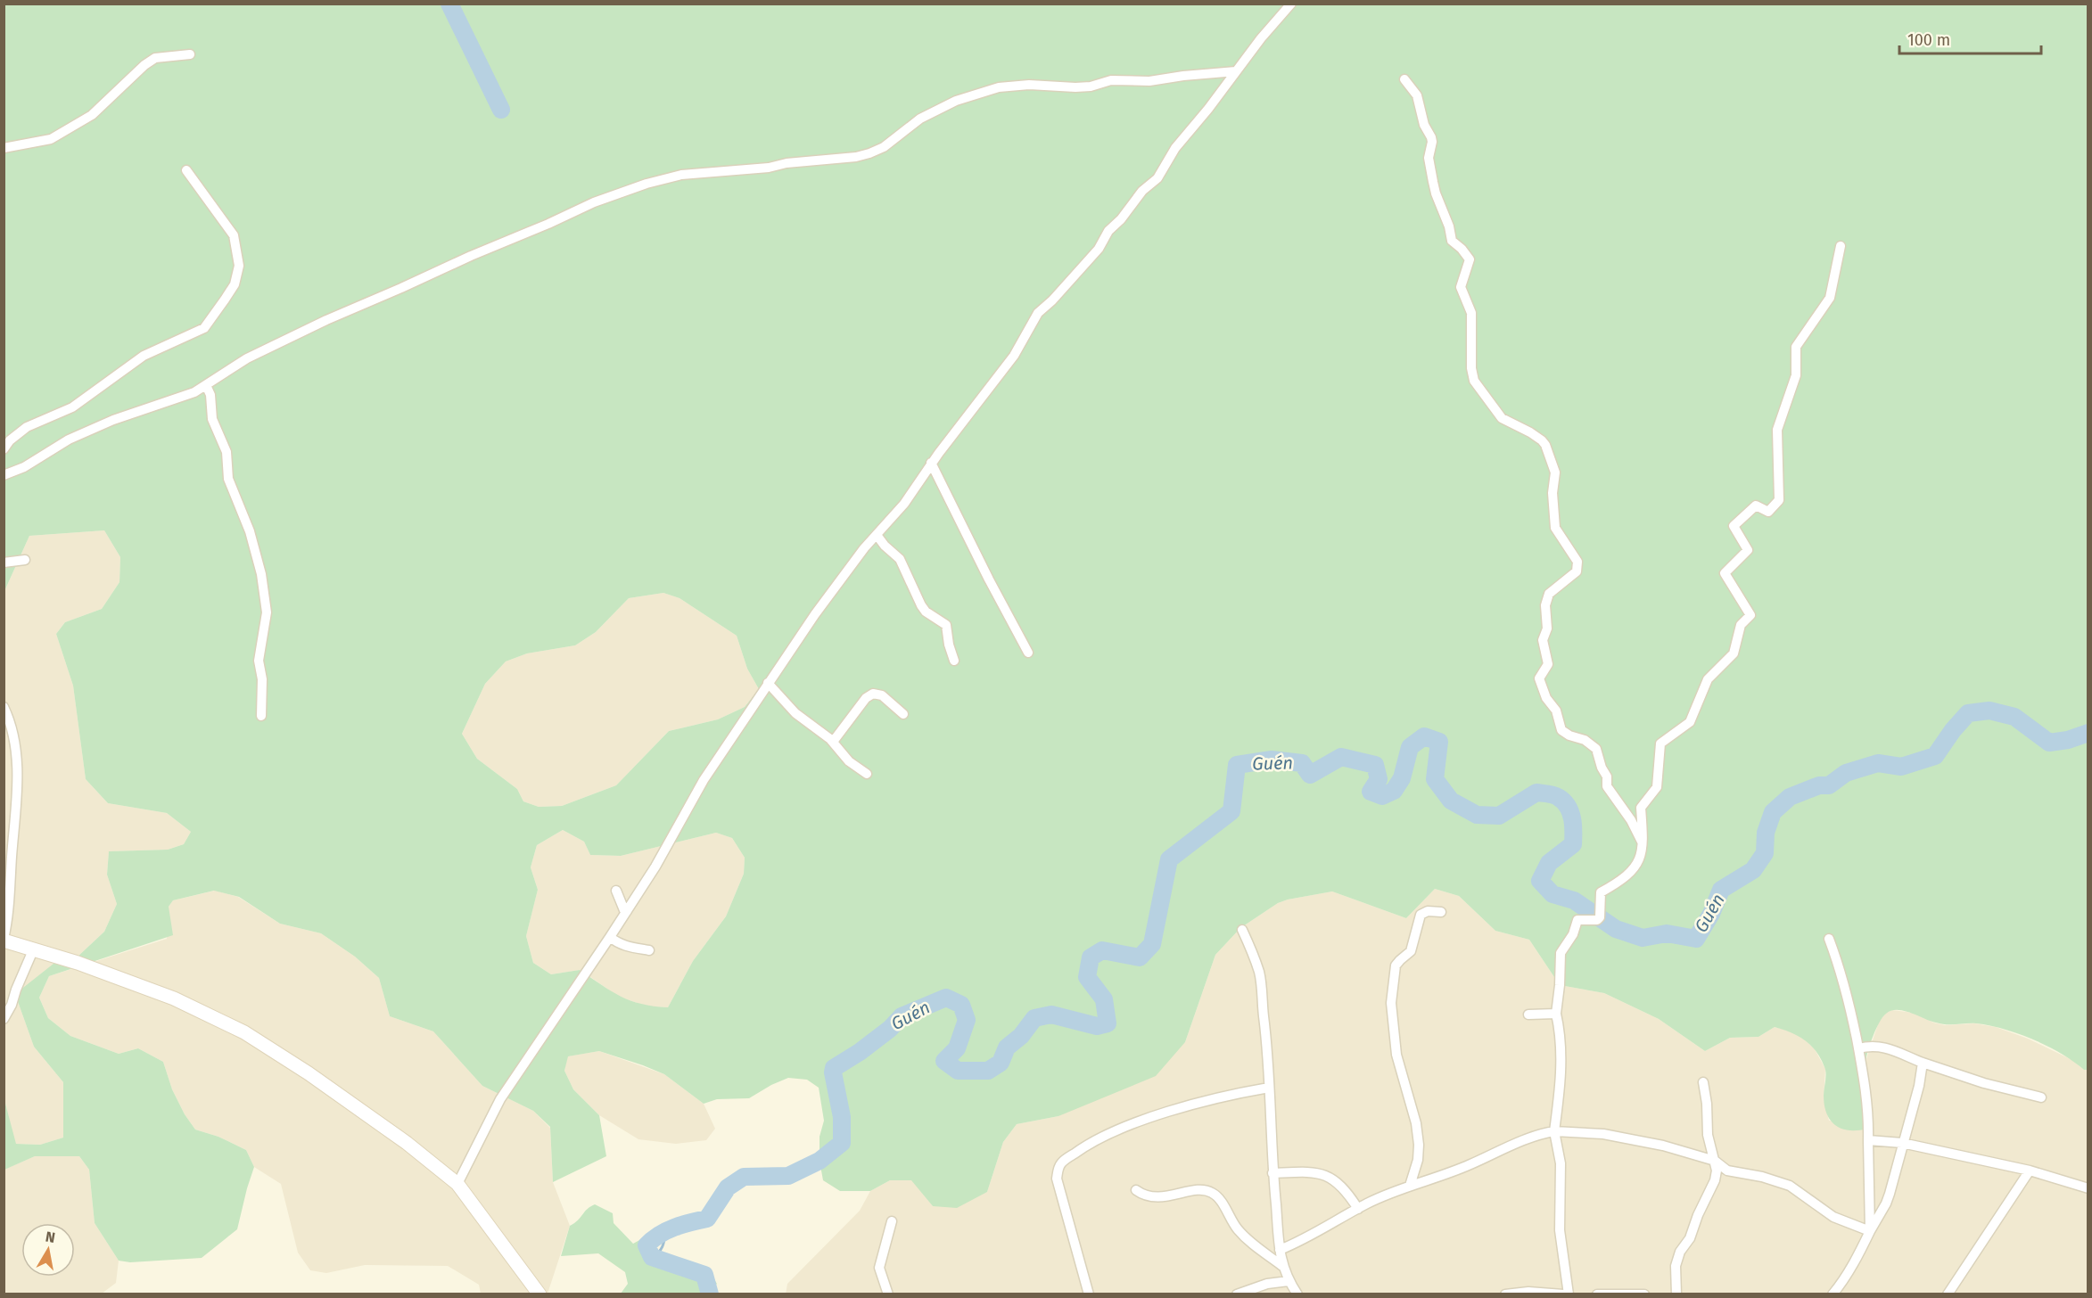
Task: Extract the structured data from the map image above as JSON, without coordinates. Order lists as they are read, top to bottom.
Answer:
{
  "water": ["Guén"],
  "scale_bar": "100 m",
  "north": "top"
}
